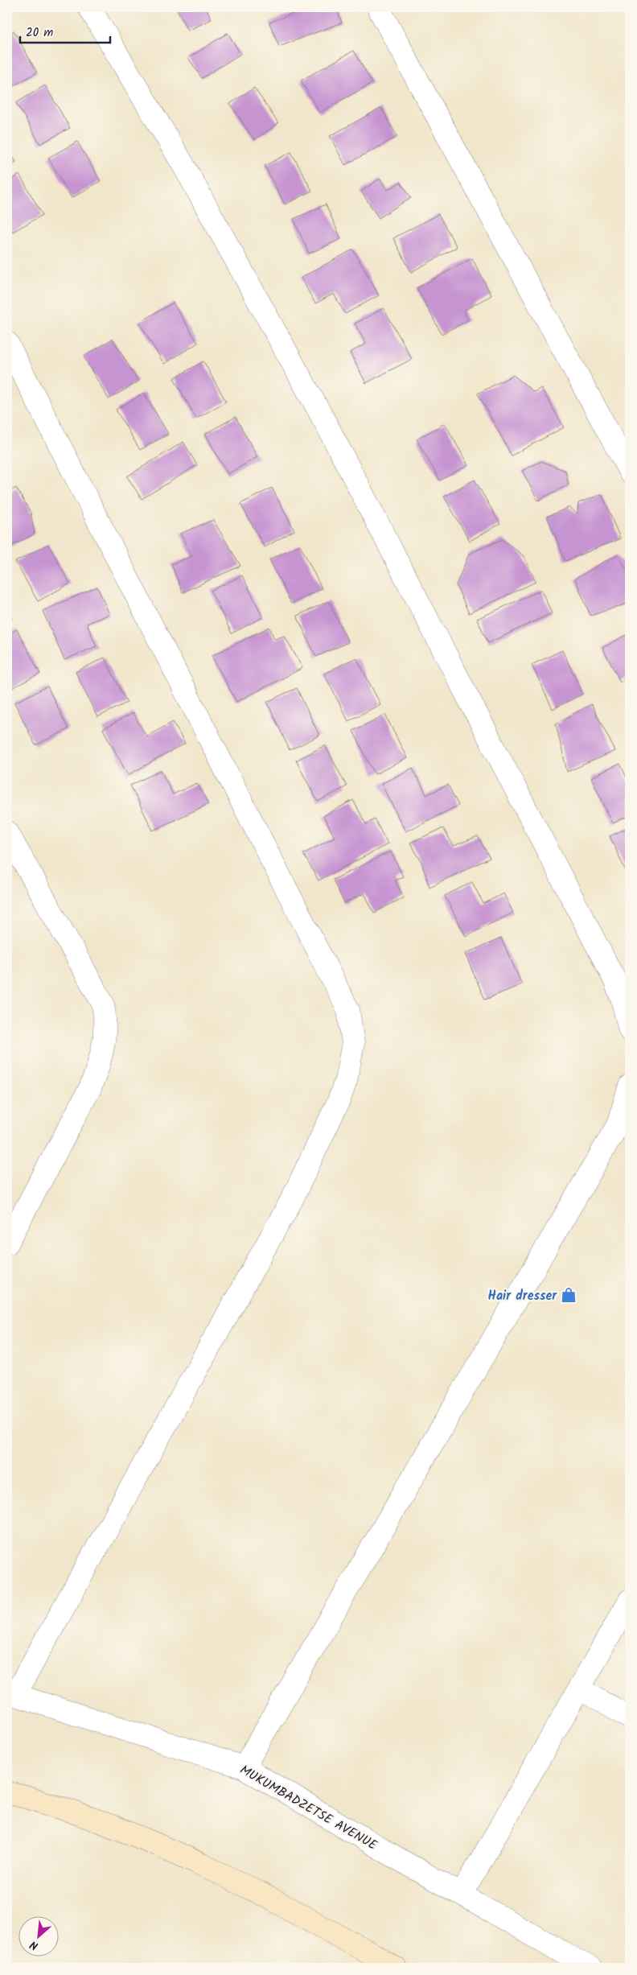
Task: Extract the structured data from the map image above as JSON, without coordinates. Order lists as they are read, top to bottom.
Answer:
{
  "streets": {
    "street": ["MUKUMBADZETSE AVENUE"]
  },
  "places": {
    "shop": ["Hair dresser"]
  },
  "scale_bar": "20 m",
  "north": "bottom left"
}
